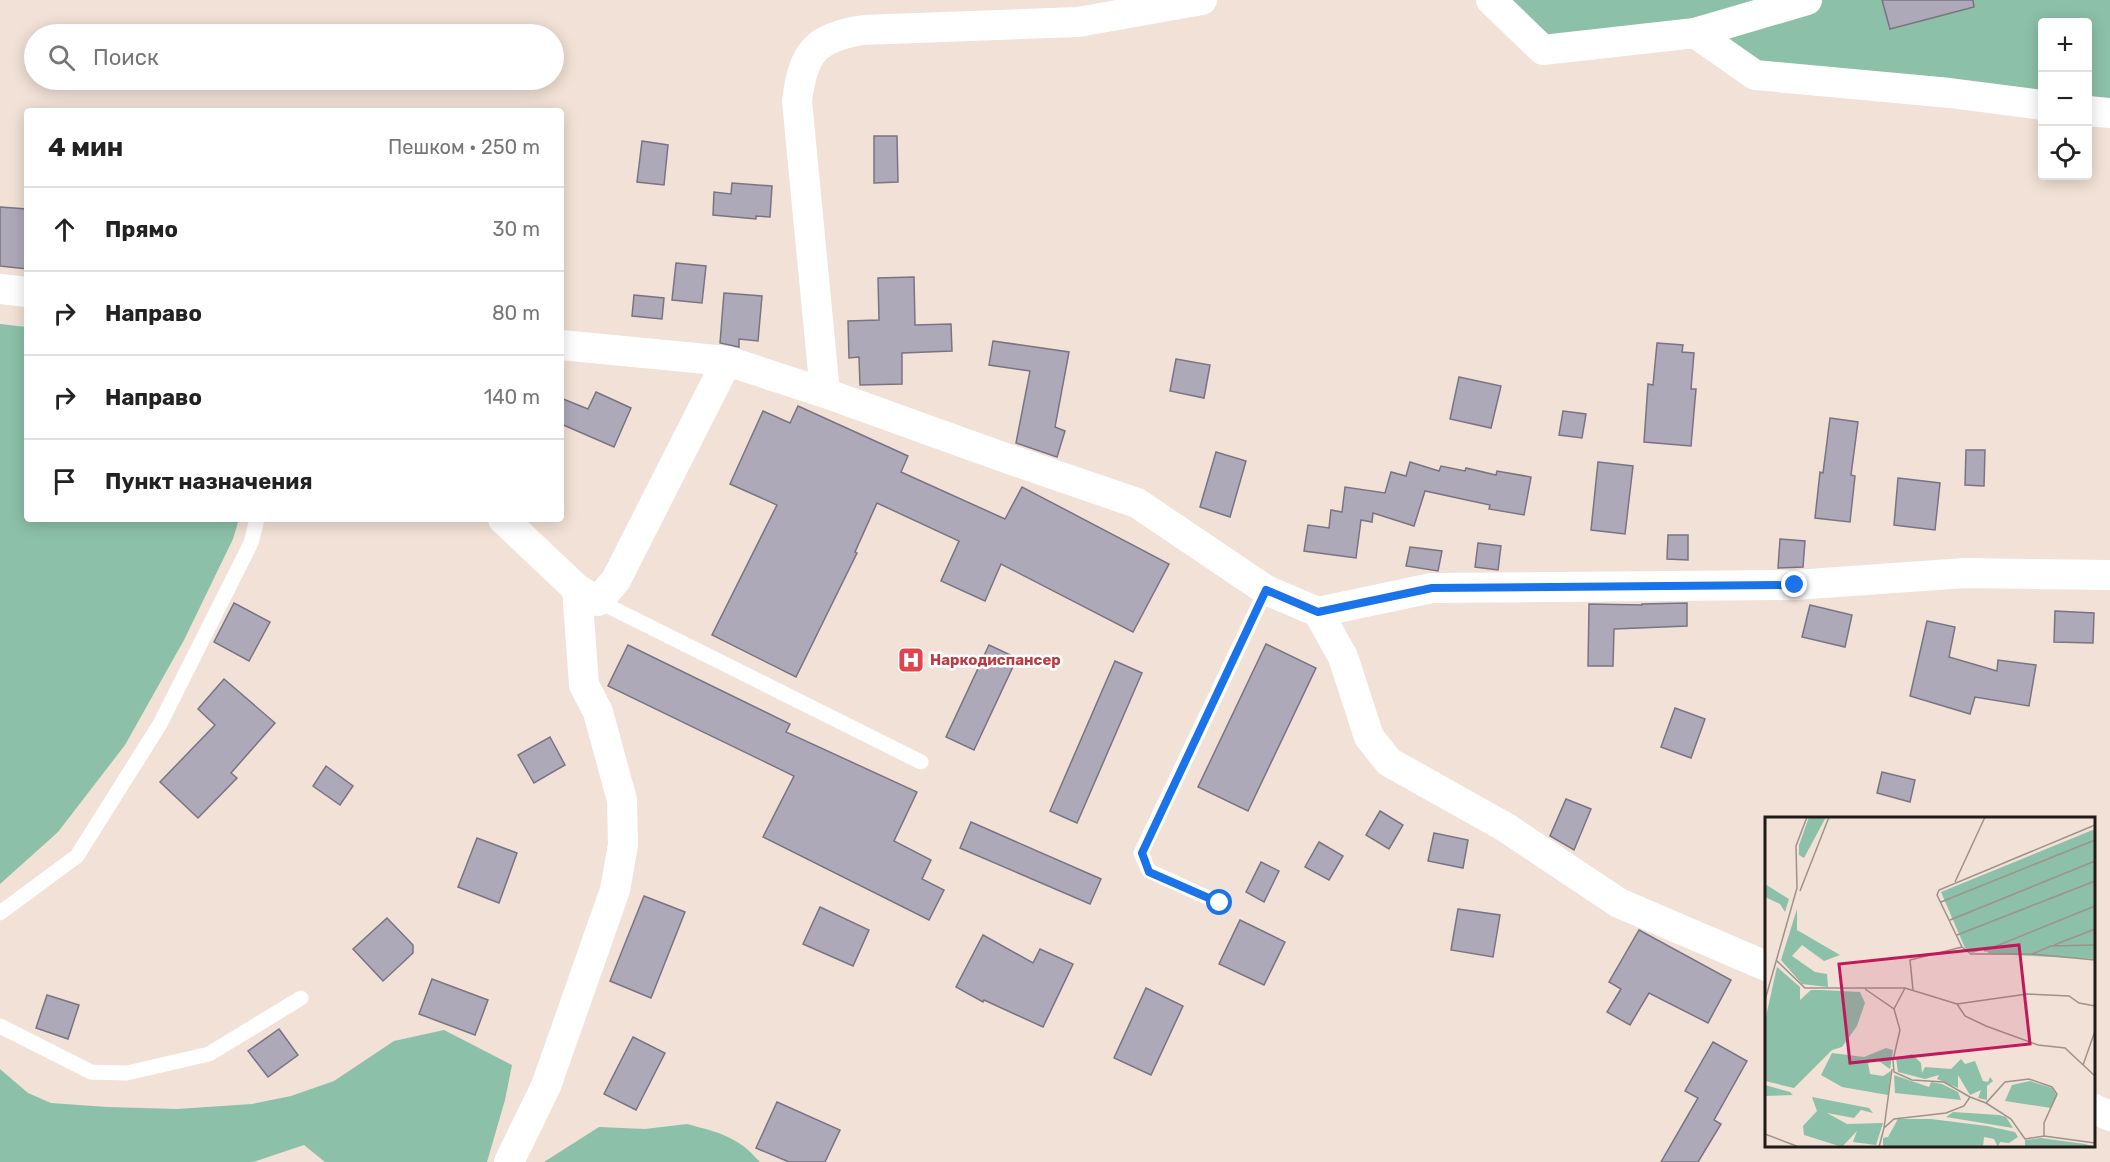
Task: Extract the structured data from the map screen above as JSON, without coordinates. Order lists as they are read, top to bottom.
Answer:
{
  "places": {
    "hospital": ["Наркодиспансер"]
  },
  "page": {
    "map_buttons": ["+", "−"],
    "search": "Поиск",
    "heading": ["4 мин", "Пешком · 250 m"],
    "list": [
      ["Прямо", "30 m"],
      ["Направо", "80 m"],
      ["Направо", "140 m"],
      "Пункт назначения"
    ]
  }
}
